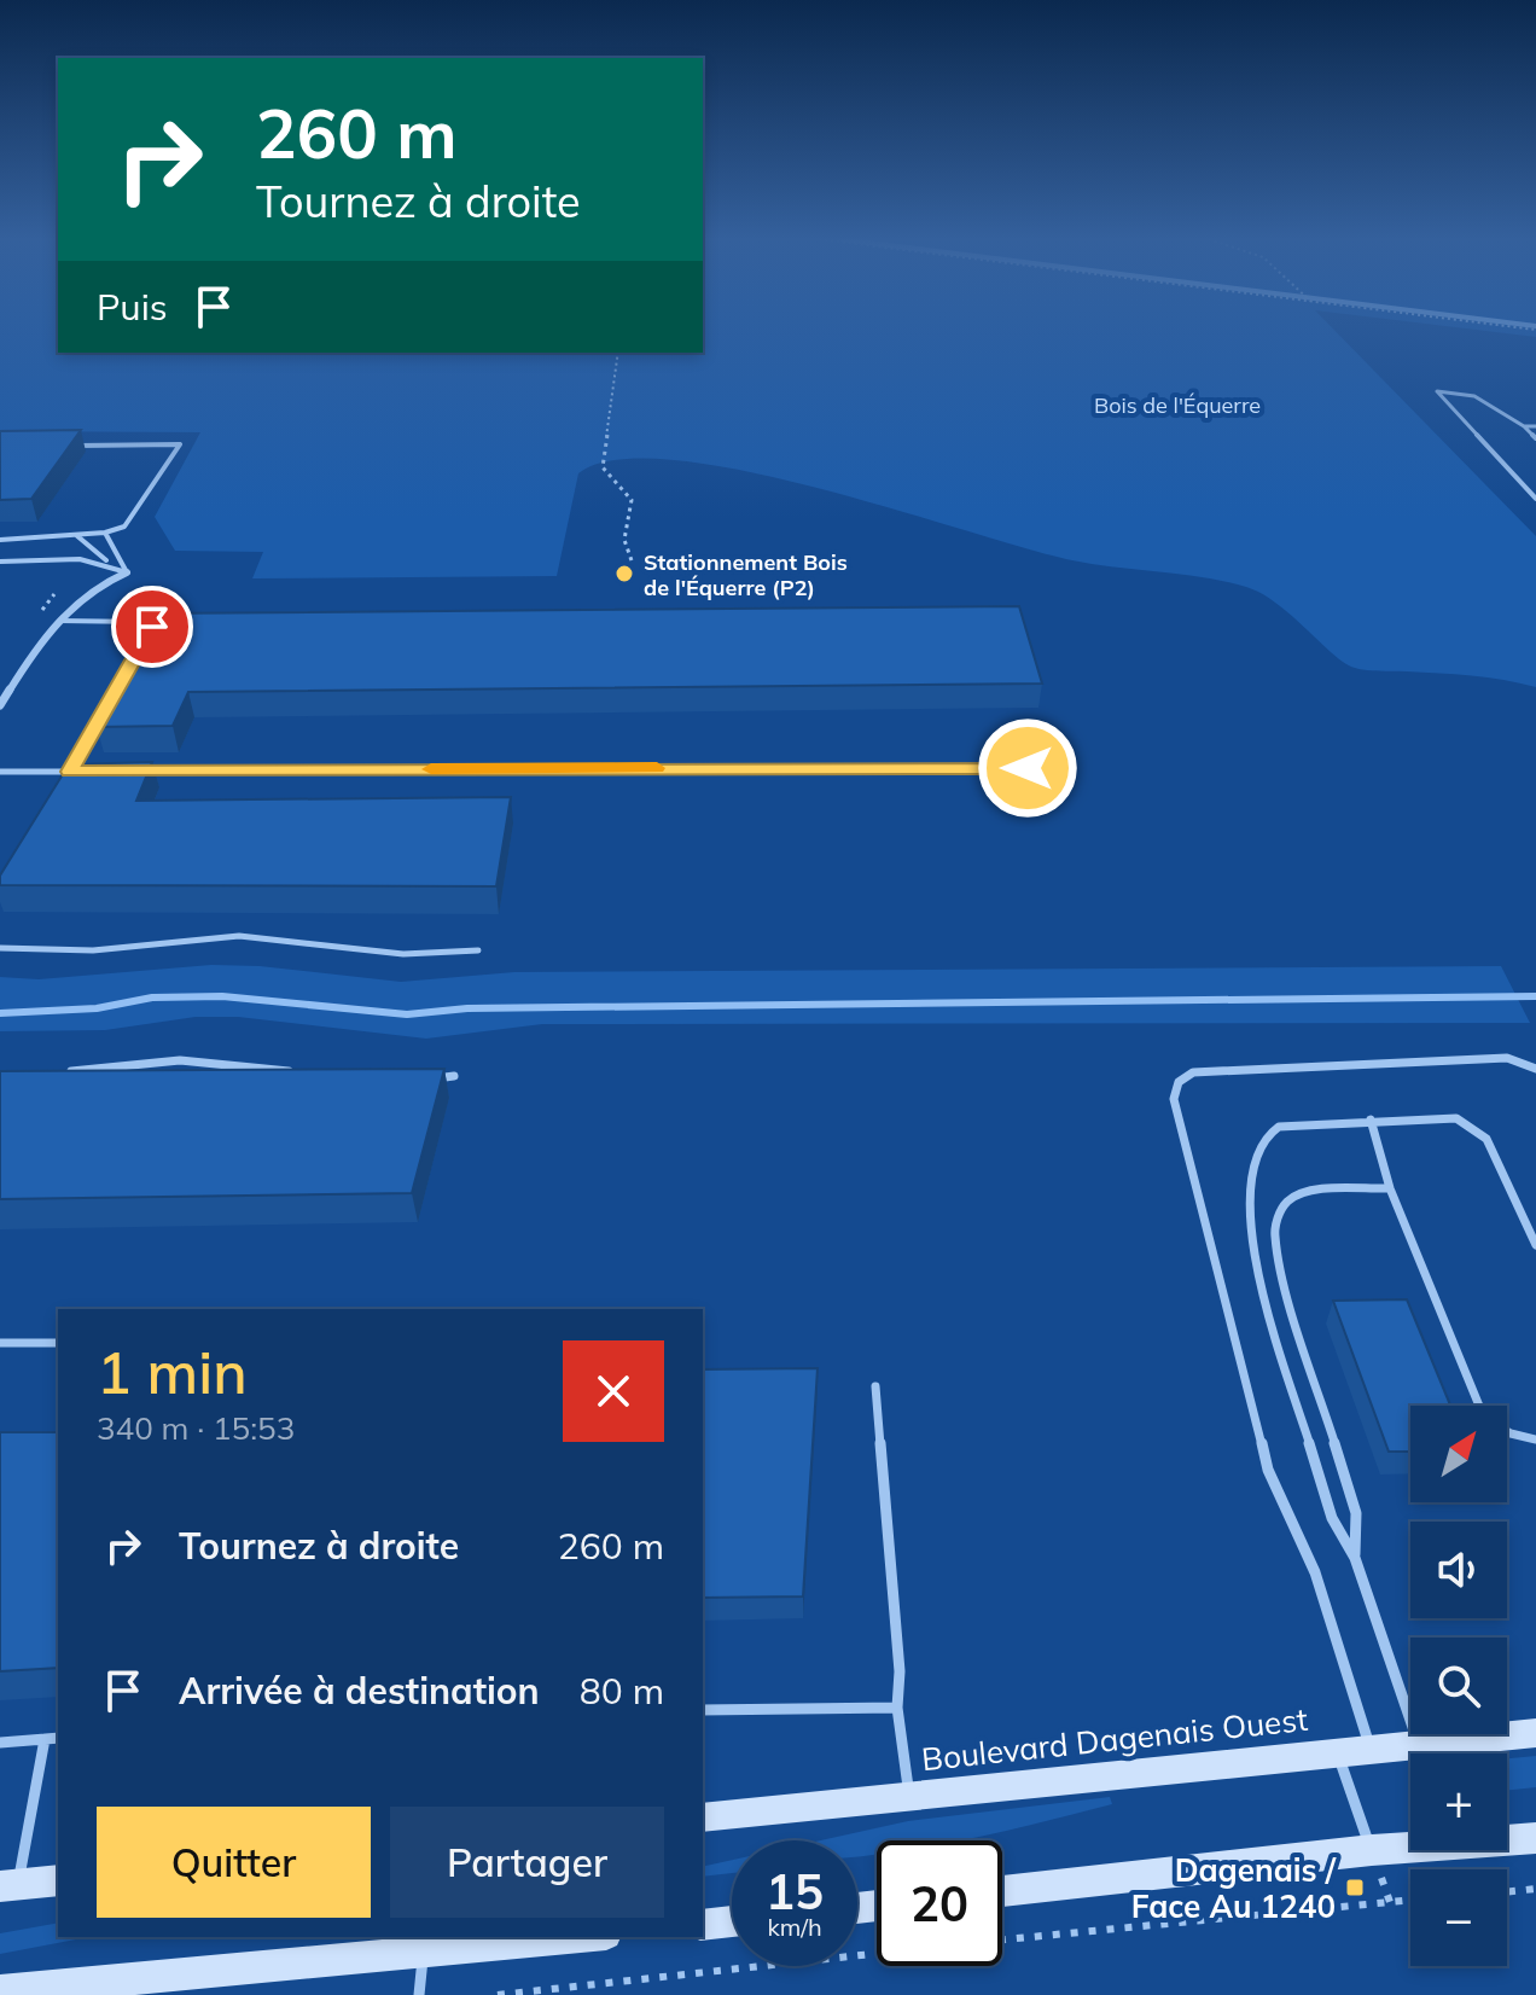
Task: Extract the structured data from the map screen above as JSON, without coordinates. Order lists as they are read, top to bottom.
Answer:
{
  "streets": {
    "main road": ["Boulevard Dagenais Ouest"]
  },
  "parks": ["Bois de l'Équerre"],
  "places": {
    "other": ["Stationnement Bois de l'Équerre (P2)"],
    "transit": ["Dagenais / Face Au 1240"]
  },
  "north": "top right",
  "page": {
    "turn": ["260 m", "Tournez à droite"],
    "then": "Puis",
    "heading": ["1 min", "340 m · 15:53"],
    "map_buttons": ["+", "−"],
    "list": [
      {
        "name": "Tournez à droite",
        "value": "260 m"
      },
      {
        "name": "Arrivée à destination",
        "value": "80 m"
      }
    ],
    "buttons": ["Quitter", "Partager"],
    "speed": "15 km/h",
    "limit": "20"
  }
}
